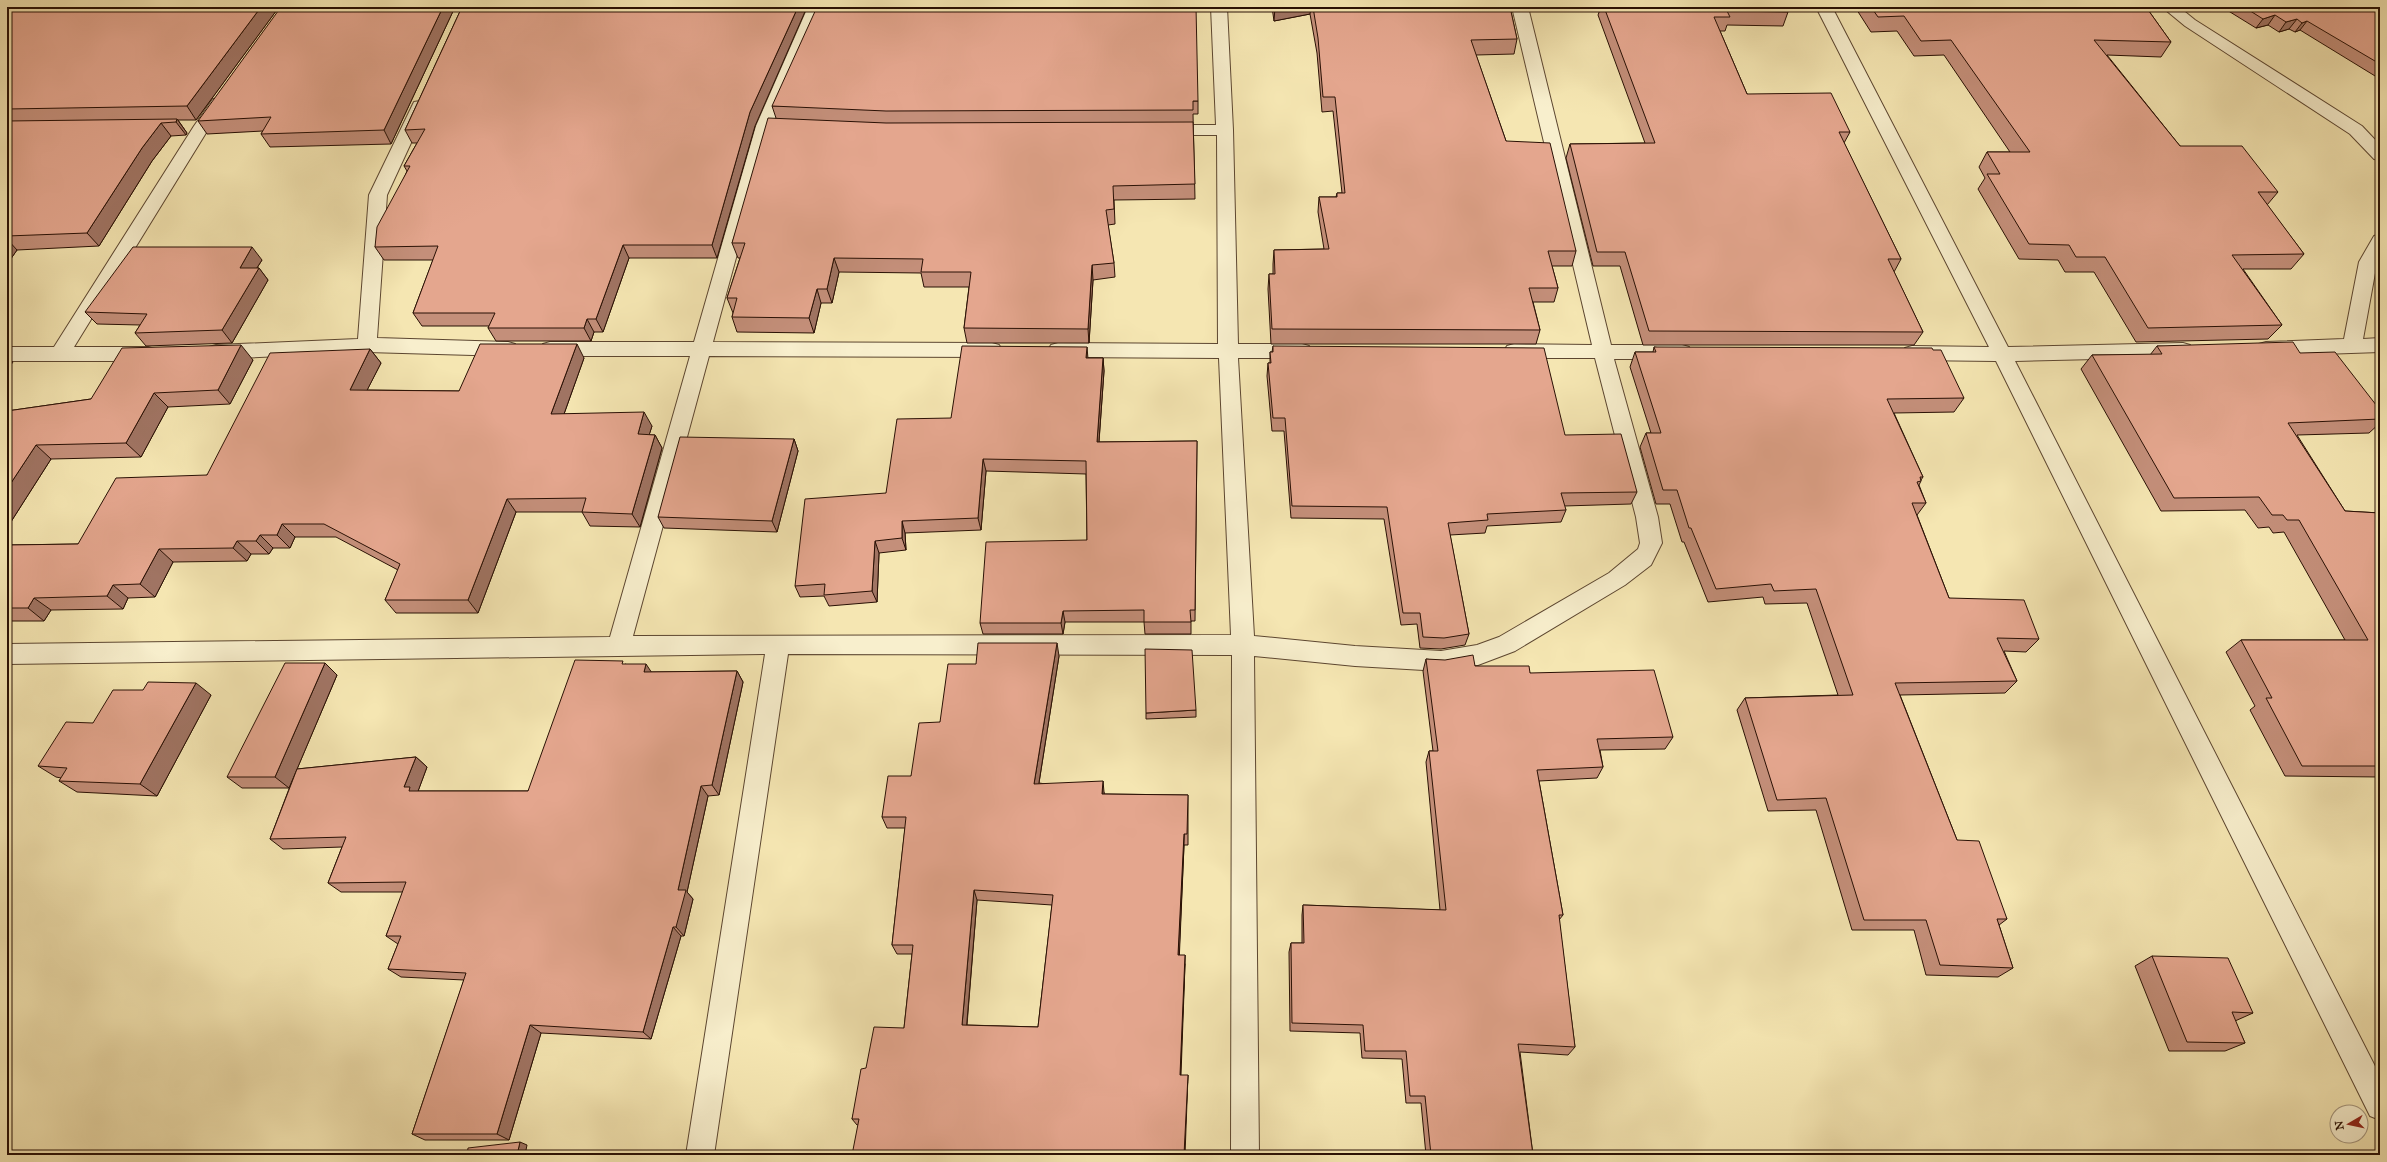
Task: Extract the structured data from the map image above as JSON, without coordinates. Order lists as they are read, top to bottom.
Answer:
{
  "north": "left"
}
